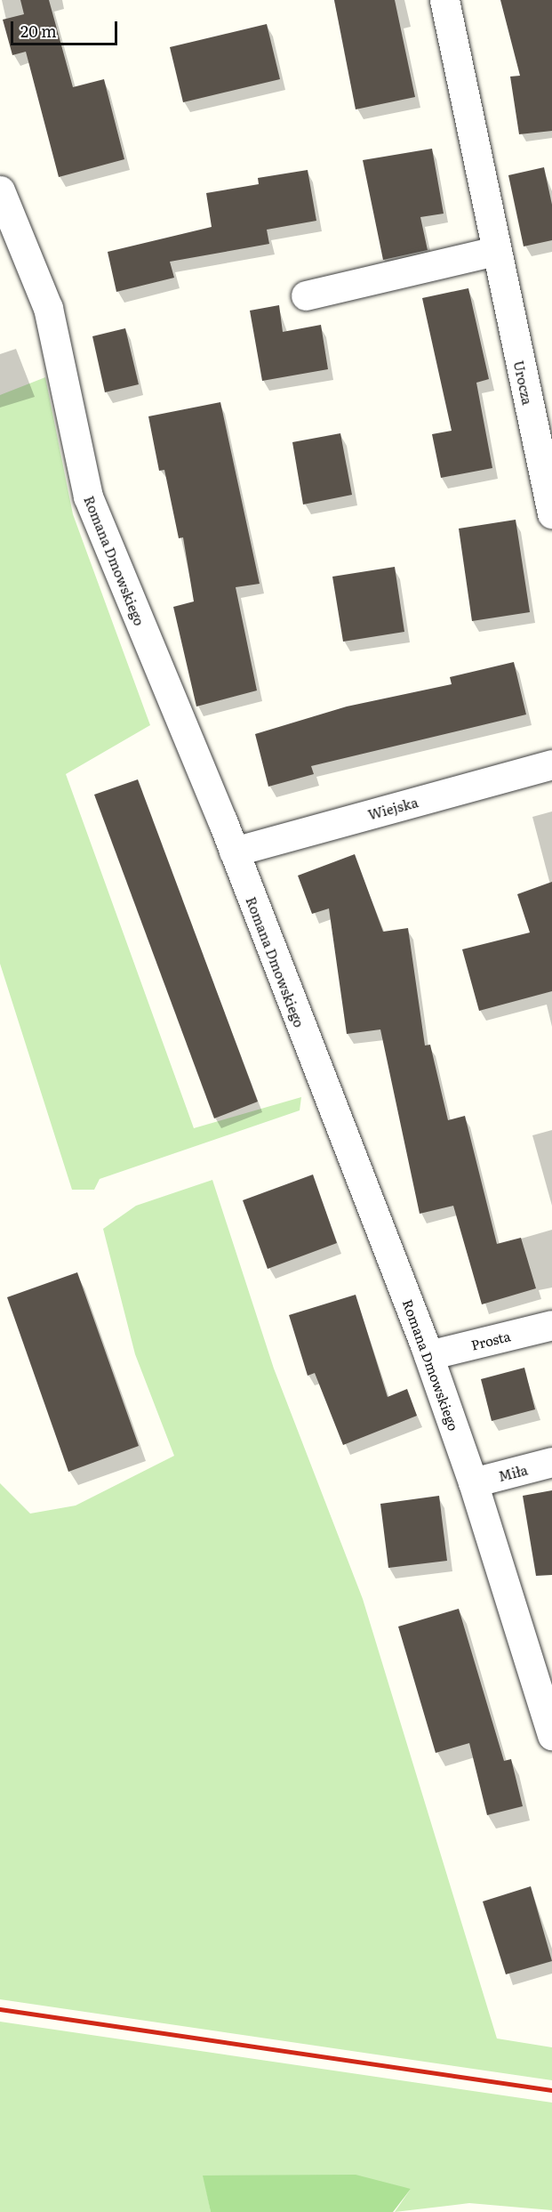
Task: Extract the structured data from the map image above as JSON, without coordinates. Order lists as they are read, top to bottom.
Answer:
{
  "streets": {
    "street": [
      "Urocza",
      "Romana Dmowskiego",
      "Wiejska",
      "Prosta",
      "Miła"
    ]
  },
  "crossings": [
    ["Romana Dmowskiego", "Wiejska"],
    ["Romana Dmowskiego", "Prosta"],
    ["Romana Dmowskiego", "Miła"]
  ],
  "scale_bar": "20 m"
}
